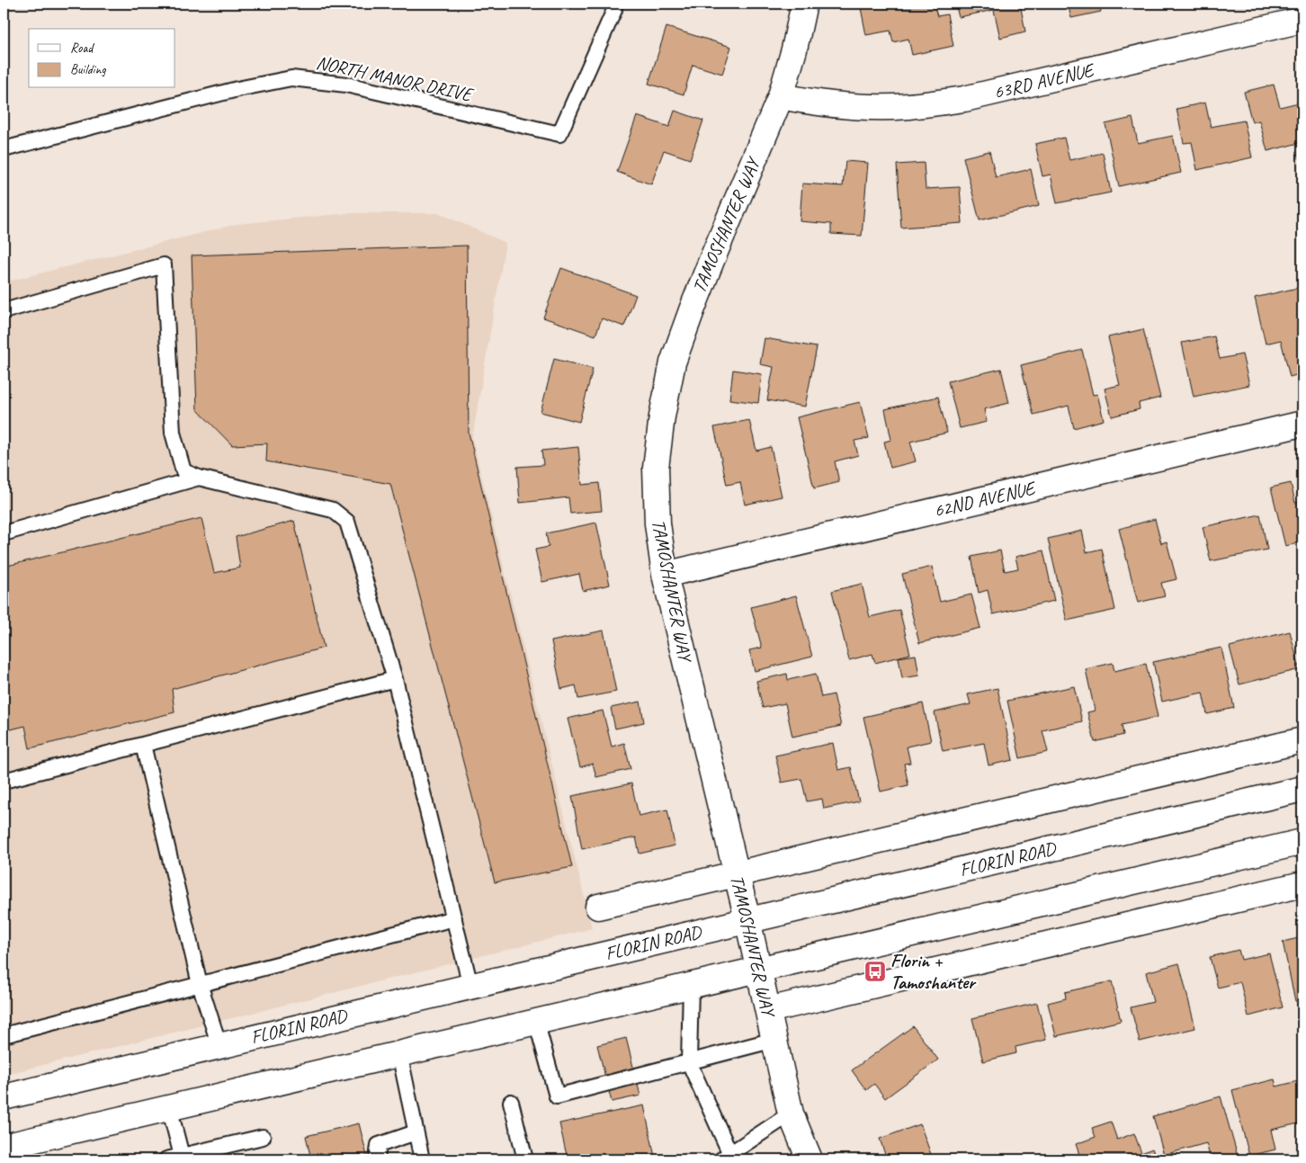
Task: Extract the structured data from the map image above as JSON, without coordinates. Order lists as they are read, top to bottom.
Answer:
{
  "streets": {
    "street": [
      "63RD AVENUE",
      "TAMOSHANTER WAY",
      "62ND AVENUE",
      "FLORIN ROAD"
    ],
    "lane": ["NORTH MANOR DRIVE"]
  },
  "crossings": [
    ["63RD AVENUE", "TAMOSHANTER WAY"],
    ["TAMOSHANTER WAY", "62ND AVENUE"],
    ["TAMOSHANTER WAY", "FLORIN ROAD"]
  ],
  "places": {
    "bus stop": ["Florin + Tamoshanter"]
  },
  "legend": ["Road", "Building"]
}
